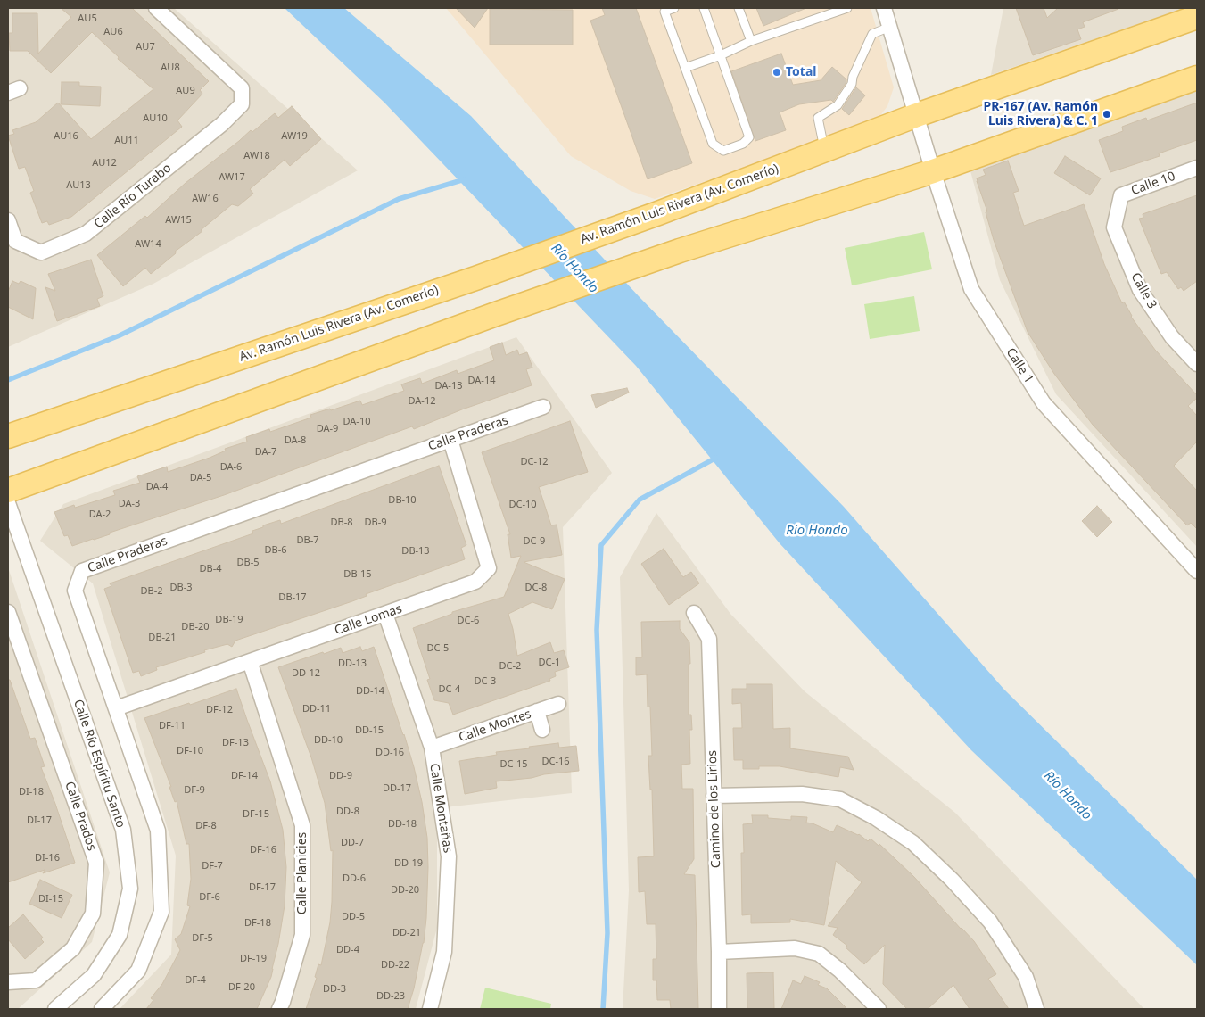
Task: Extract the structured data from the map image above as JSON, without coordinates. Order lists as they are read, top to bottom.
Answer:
{
  "streets": {
    "main road": ["Av. Ramón Luis Rivera (Av. Comerío)"],
    "street": [
      "Calle 10",
      "Calle Río Turabo",
      "Calle 3",
      "Calle 1",
      "Calle Praderas",
      "Calle Lomas",
      "Calle Montes",
      "Calle Río Espíritu Santo",
      "Calle Montañas",
      "Camino de los Lirios",
      "Calle Prados",
      "Calle Planicies"
    ]
  },
  "crossings": [
    ["Calle 10", "Calle 3"],
    ["Av. Ramón Luis Rivera (Av. Comerío)", "Calle 1"],
    ["Calle Praderas", "Calle Lomas"],
    ["Calle Lomas", "Calle Montañas"],
    ["Calle Lomas", "Calle Planicies"],
    ["Calle Montes", "Calle Montañas"]
  ],
  "water": ["Río Hondo"],
  "places": ["Total", "PR-167 (Av. Ramón Luis Rivera) & C. 1"],
  "house_numbers": [
    "AU5",
    "AU6",
    "AU7",
    "AU8",
    "AU9",
    "AU10",
    "AU16",
    "AW19",
    "AU11",
    "AW18",
    "AU12",
    "AW17",
    "AU13",
    "AW16",
    "AW15",
    "AW14",
    "DA-14",
    "DA-13",
    "DA-12",
    "DA-10",
    "DA-9",
    "DA-8",
    "DA-7",
    "DC-12",
    "DA-6",
    "DA-5",
    "DA-4",
    "DB-10",
    "DA-3",
    "DC-10",
    "DA-2",
    "DB-8",
    "DB-9",
    "DB-7",
    "DC-9",
    "DB-6",
    "DB-13",
    "DB-5",
    "DB-4",
    "DB-15",
    "DB-3",
    "DC-8",
    "DB-2",
    "DB-17",
    "DB-19",
    "DC-6",
    "DB-20",
    "DB-21",
    "DC-5",
    "DC-1",
    "DD-13",
    "DC-2",
    "DD-12",
    "DC-3",
    "DC-4",
    "DD-14",
    "DD-11",
    "DF-12",
    "DF-11",
    "DD-15",
    "DD-10",
    "DF-13",
    "DF-10",
    "DD-16",
    "DC-16",
    "DC-15",
    "DF-14",
    "DD-9",
    "DD-17",
    "DF-9",
    "DI-18",
    "DD-8",
    "DF-15",
    "DI-17",
    "DD-18",
    "DF-8",
    "DD-7",
    "DF-16",
    "DI-16",
    "DD-19",
    "DF-7",
    "DD-6",
    "DF-17",
    "DD-20",
    "DF-6",
    "DI-15",
    "DD-5",
    "DF-18",
    "DD-21",
    "DF-5",
    "DD-4",
    "DF-19",
    "DD-22",
    "DF-4",
    "DF-20",
    "DD-3",
    "DD-23"
  ]
}
